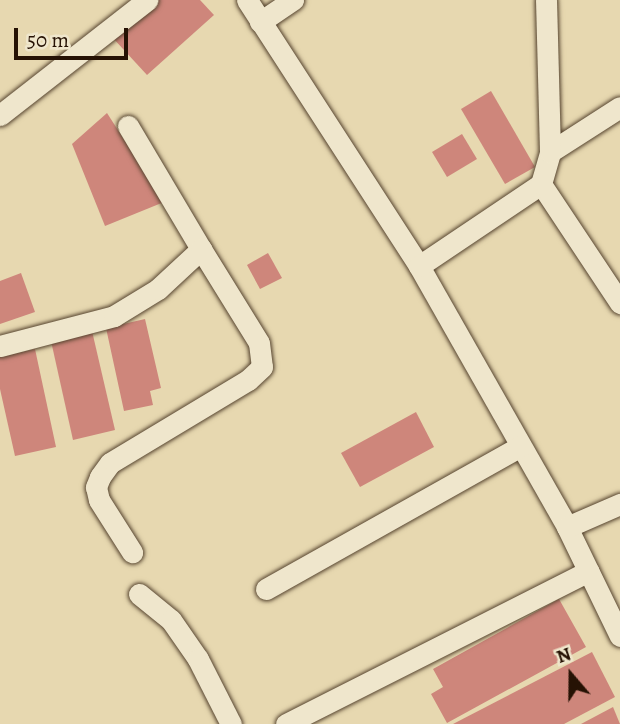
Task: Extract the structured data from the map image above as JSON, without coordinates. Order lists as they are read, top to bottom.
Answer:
{
  "scale_bar": "50 m",
  "north": "top"
}
